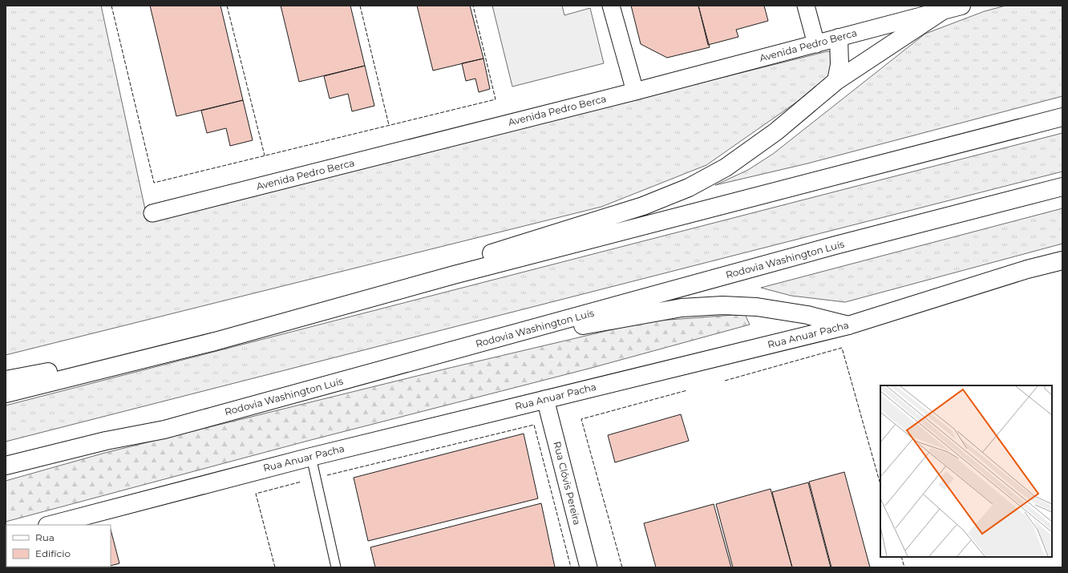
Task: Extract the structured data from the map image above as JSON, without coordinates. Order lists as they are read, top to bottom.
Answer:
{
  "streets": {
    "main road": ["Avenida Pedro Berca", "Rodovia Washington Luís", "Rua Anuar Pacha"],
    "street": ["Rua Clóvis Pereira"]
  },
  "crossings": [
    ["Rua Anuar Pacha", "Rua Clóvis Pereira"]
  ],
  "legend": ["Rua", "Edifício"]
}
